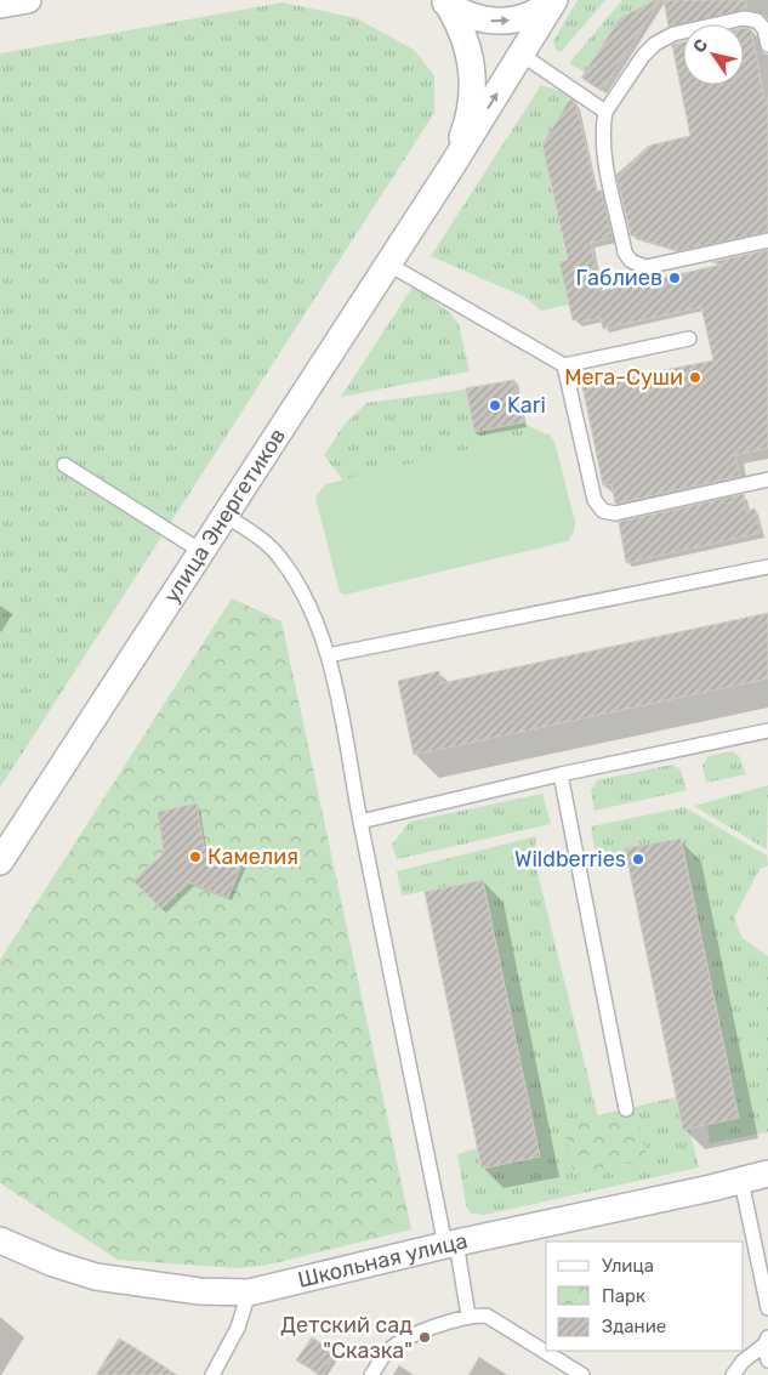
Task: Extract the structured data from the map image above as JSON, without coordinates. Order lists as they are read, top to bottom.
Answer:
{
  "streets": {
    "street": ["улица Энергетиков", "Школьная улица"]
  },
  "places": [
    "Габлиев",
    "Мега-Суши",
    "Kari",
    "Камелия",
    "Wildberries",
    "Детский сад \"Сказка\""
  ],
  "legend": ["Улица", "Парк", "Здание"],
  "north": "top left"
}
